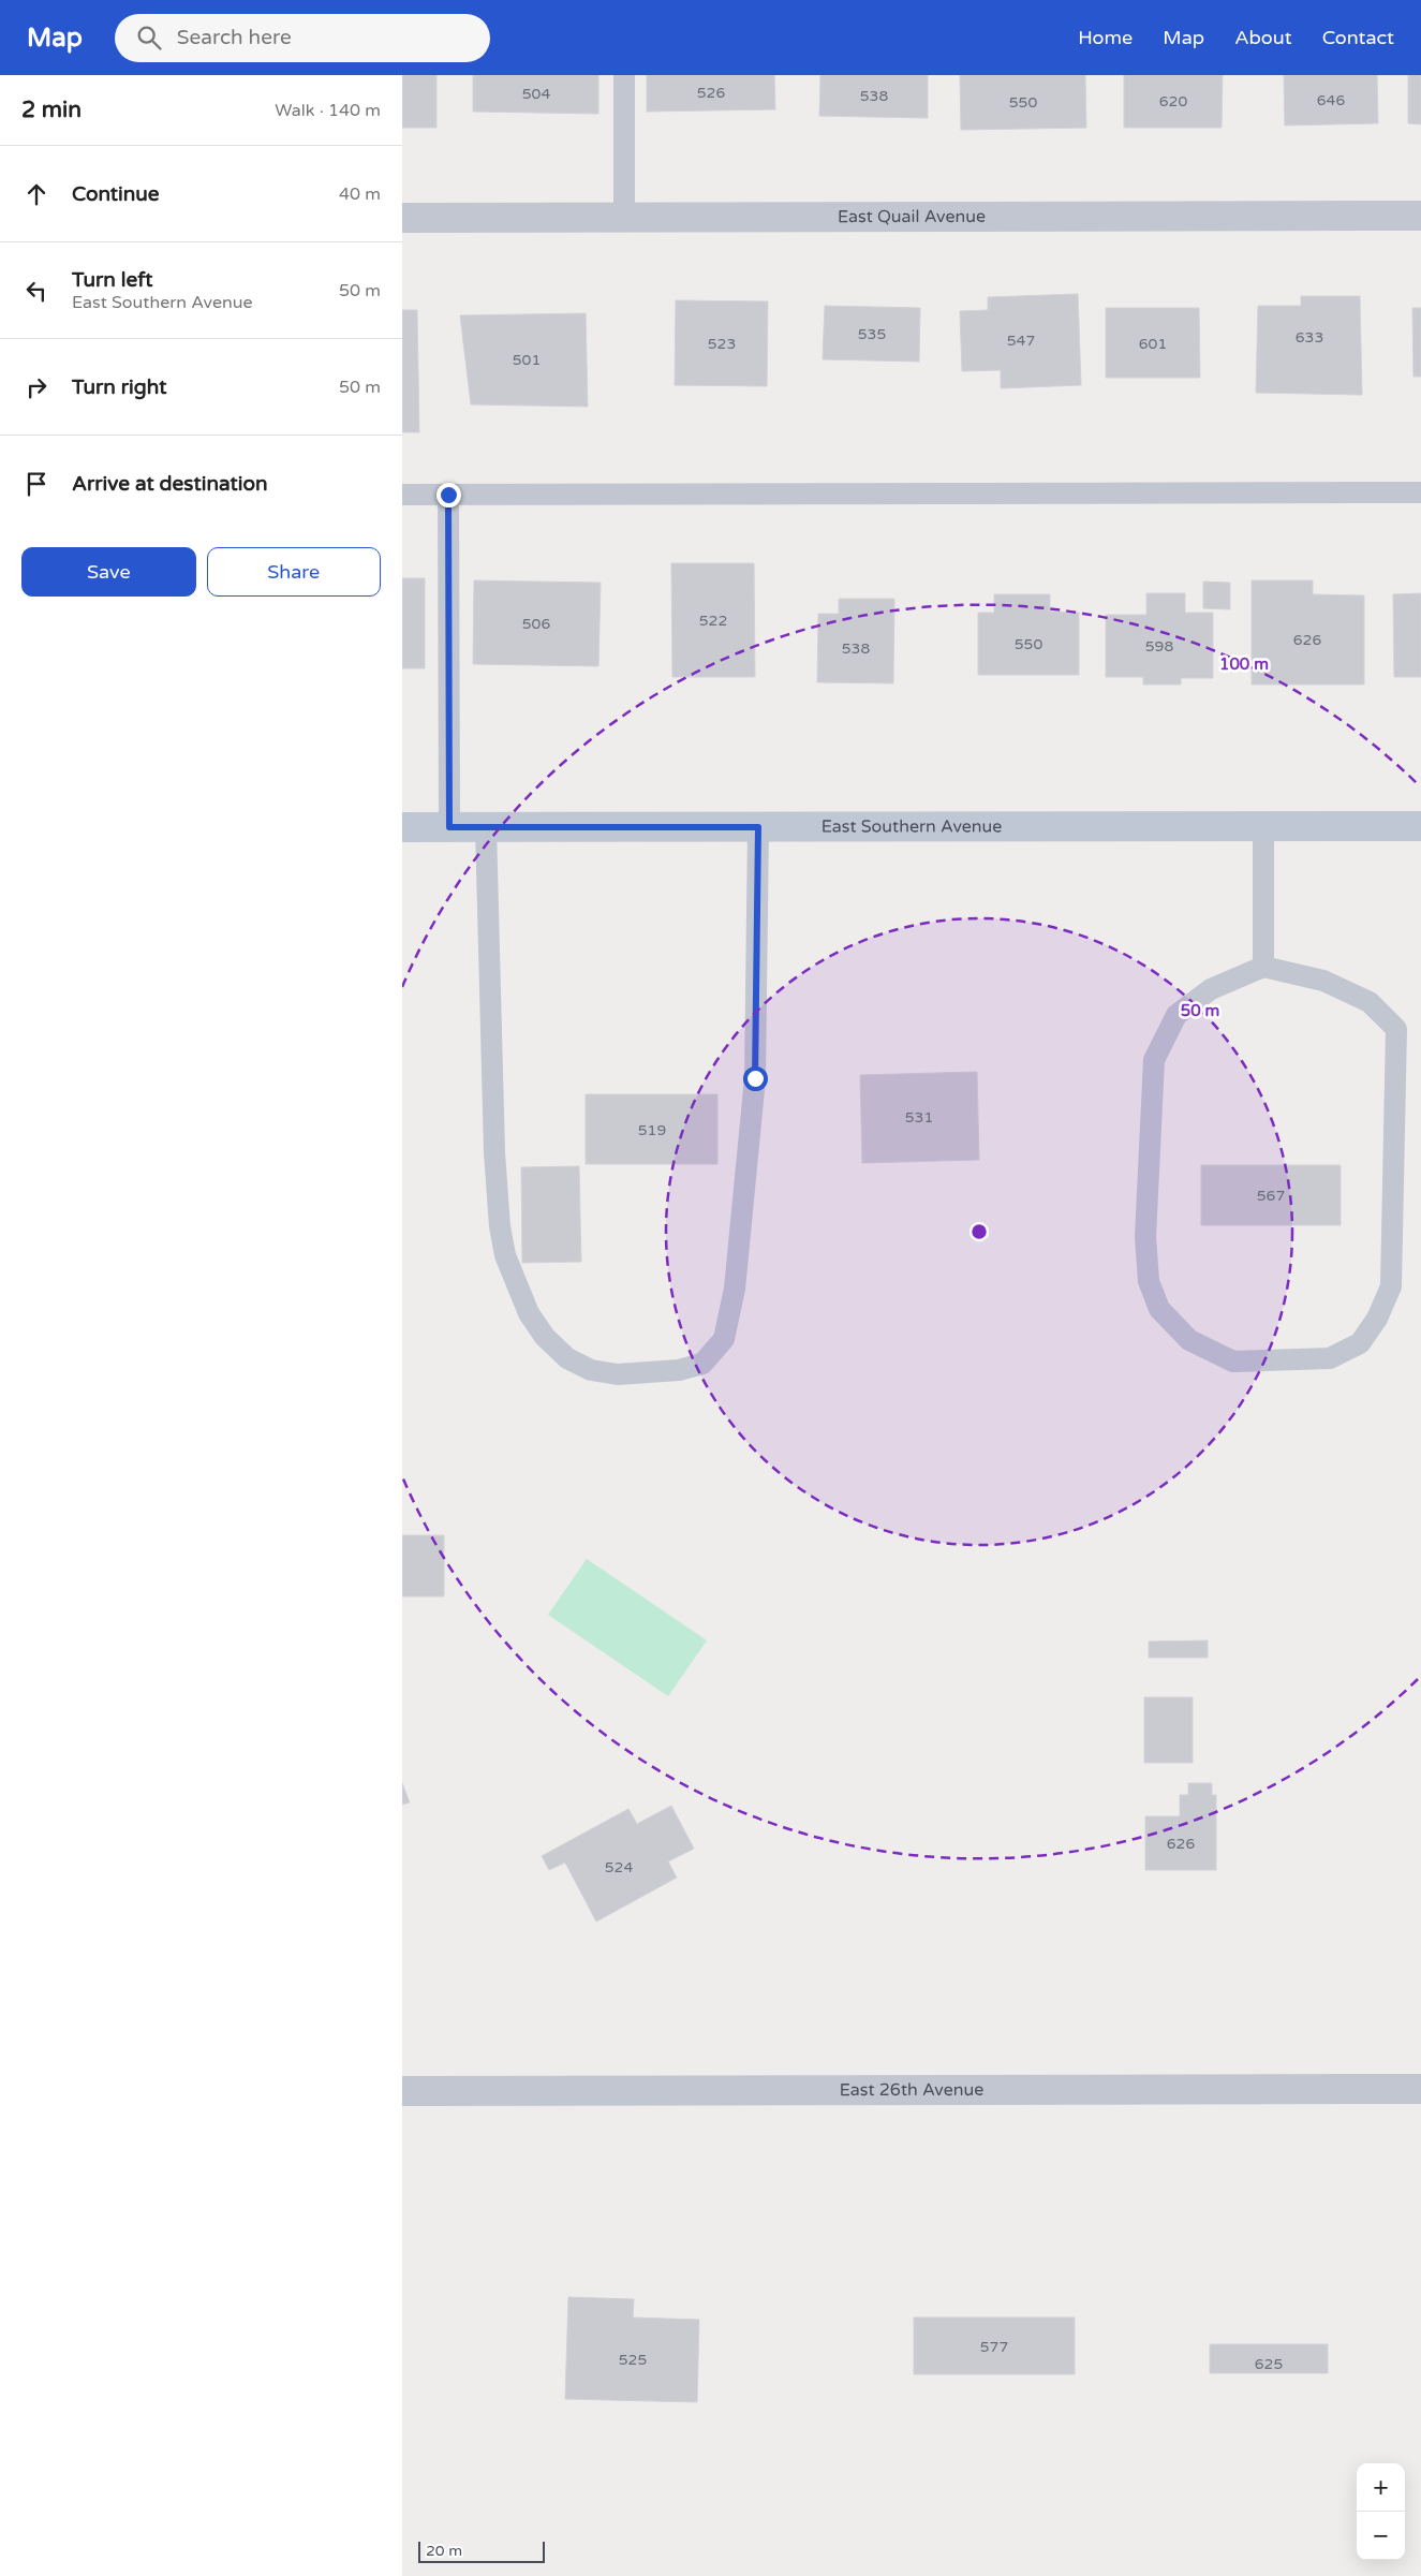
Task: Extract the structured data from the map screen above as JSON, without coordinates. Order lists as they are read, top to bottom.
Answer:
{
  "streets": {
    "main road": ["East Southern Avenue"],
    "street": ["East Quail Avenue", "East 26th Avenue"]
  },
  "house_numbers": [
    "526",
    "504",
    "538",
    "646",
    "620",
    "550",
    "535",
    "633",
    "547",
    "523",
    "601",
    "501",
    "522",
    "506",
    "626",
    "550",
    "598",
    "538",
    "531",
    "519",
    "567",
    "626",
    "524",
    "577",
    "525",
    "625"
  ],
  "scale_bar": "20 m",
  "page": {
    "header": "Map",
    "search": "Search here",
    "nav": [
      "Home",
      "Map",
      "About",
      "Contact"
    ],
    "heading": ["2 min", "Walk · 140 m"],
    "list": [
      ["Continue", "40 m"],
      ["Turn left", "East Southern Avenue", "50 m"],
      ["Turn right", "50 m"],
      "Arrive at destination"
    ],
    "buttons": ["Save", "Share"],
    "map_buttons": ["+", "−"],
    "scale": "20 m"
  },
  "rings": ["100 m", "50 m"]
}
